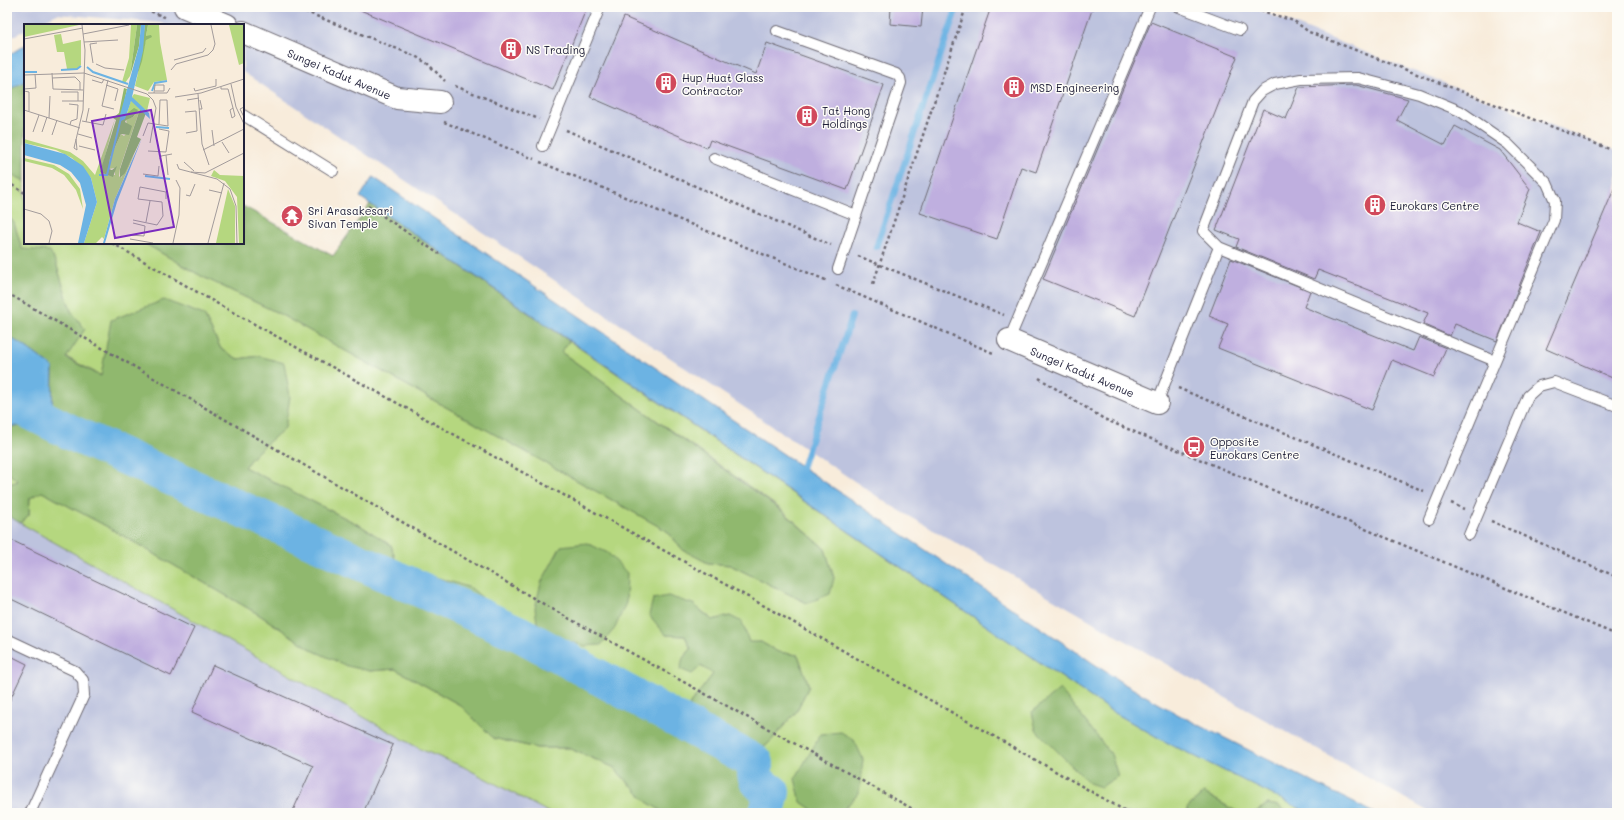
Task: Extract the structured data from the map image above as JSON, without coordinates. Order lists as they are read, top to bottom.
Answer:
{
  "streets": {
    "street": ["Sungei Kadut Avenue"]
  },
  "places": {
    "building": [
      "NS Trading",
      "Hup Huat Glass Contractor",
      "MSD Engineering",
      "Tat Hong Holdings",
      "Eurokars Centre"
    ],
    "temple": ["Sri Arasakesari Sivan Temple"],
    "bus stop": ["Opposite Eurokars Centre"]
  }
}
